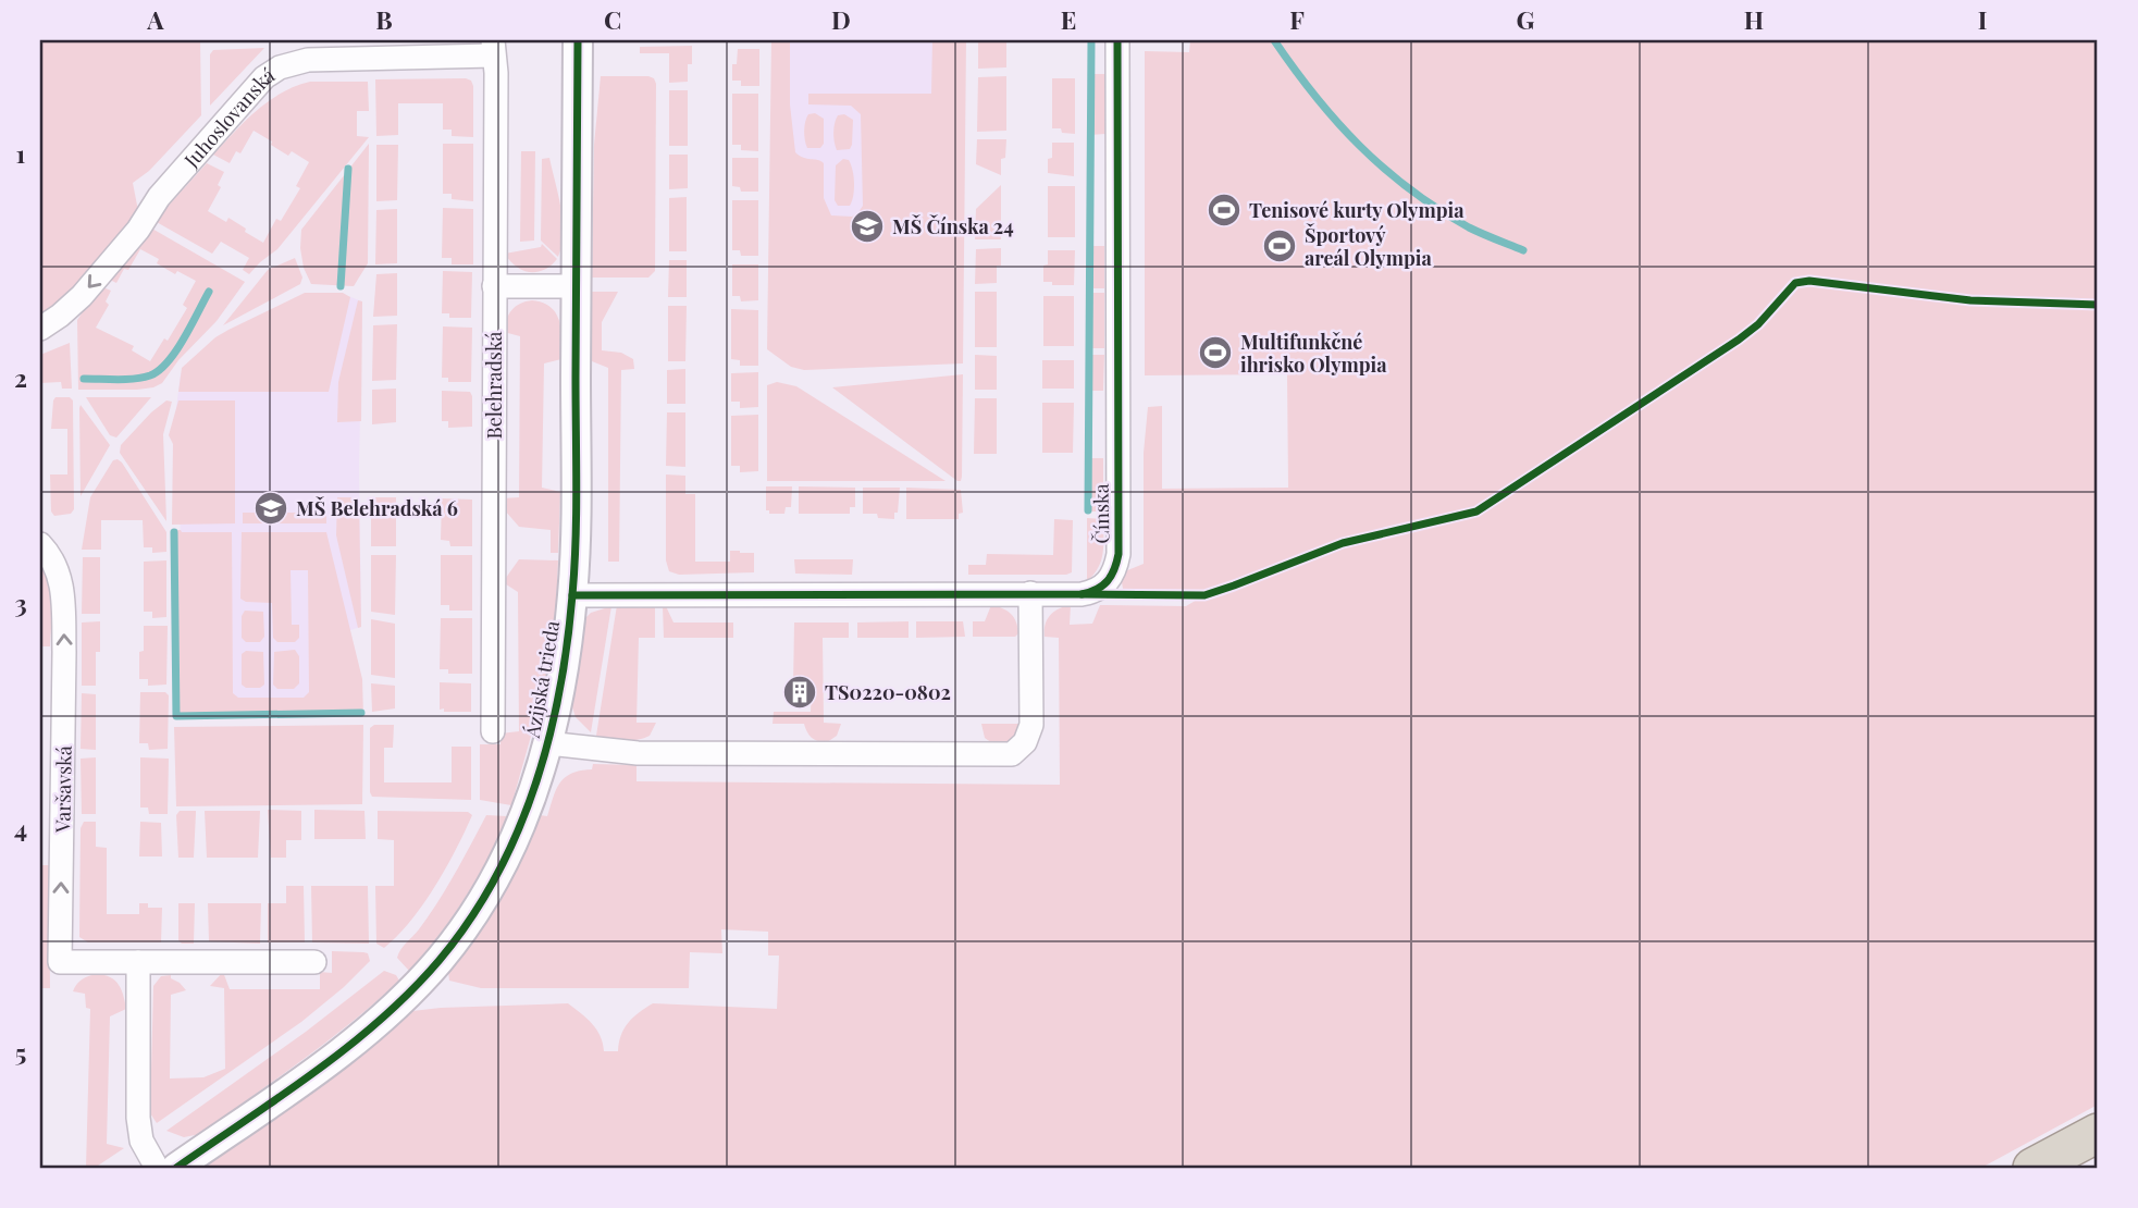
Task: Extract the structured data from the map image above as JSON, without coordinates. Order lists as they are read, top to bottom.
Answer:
{
  "streets": {
    "street": [
      "Juhoslovanská",
      "Belehradská",
      "Čínska",
      "Ázijská trieda",
      "Varšavská"
    ]
  },
  "crossings": [
    ["Juhoslovanská", "Belehradská"],
    ["Čínska", "Ázijská trieda"]
  ],
  "one_way": ["Juhoslovanská"],
  "places": {
    "sports": ["Tenisové kurty Olympia", "Športový areál Olympia", "Multifunkčné ihrisko Olympia"],
    "school or university": ["MŠ Čínska 24", "MŠ Belehradská 6"],
    "building": ["TS0220-0802"]
  },
  "grid": {
    "columns": [
      "A",
      "B",
      "C",
      "D",
      "E",
      "F",
      "G",
      "H",
      "I"
    ],
    "rows": [
      "1",
      "2",
      "3",
      "4",
      "5"
    ]
  }
}
